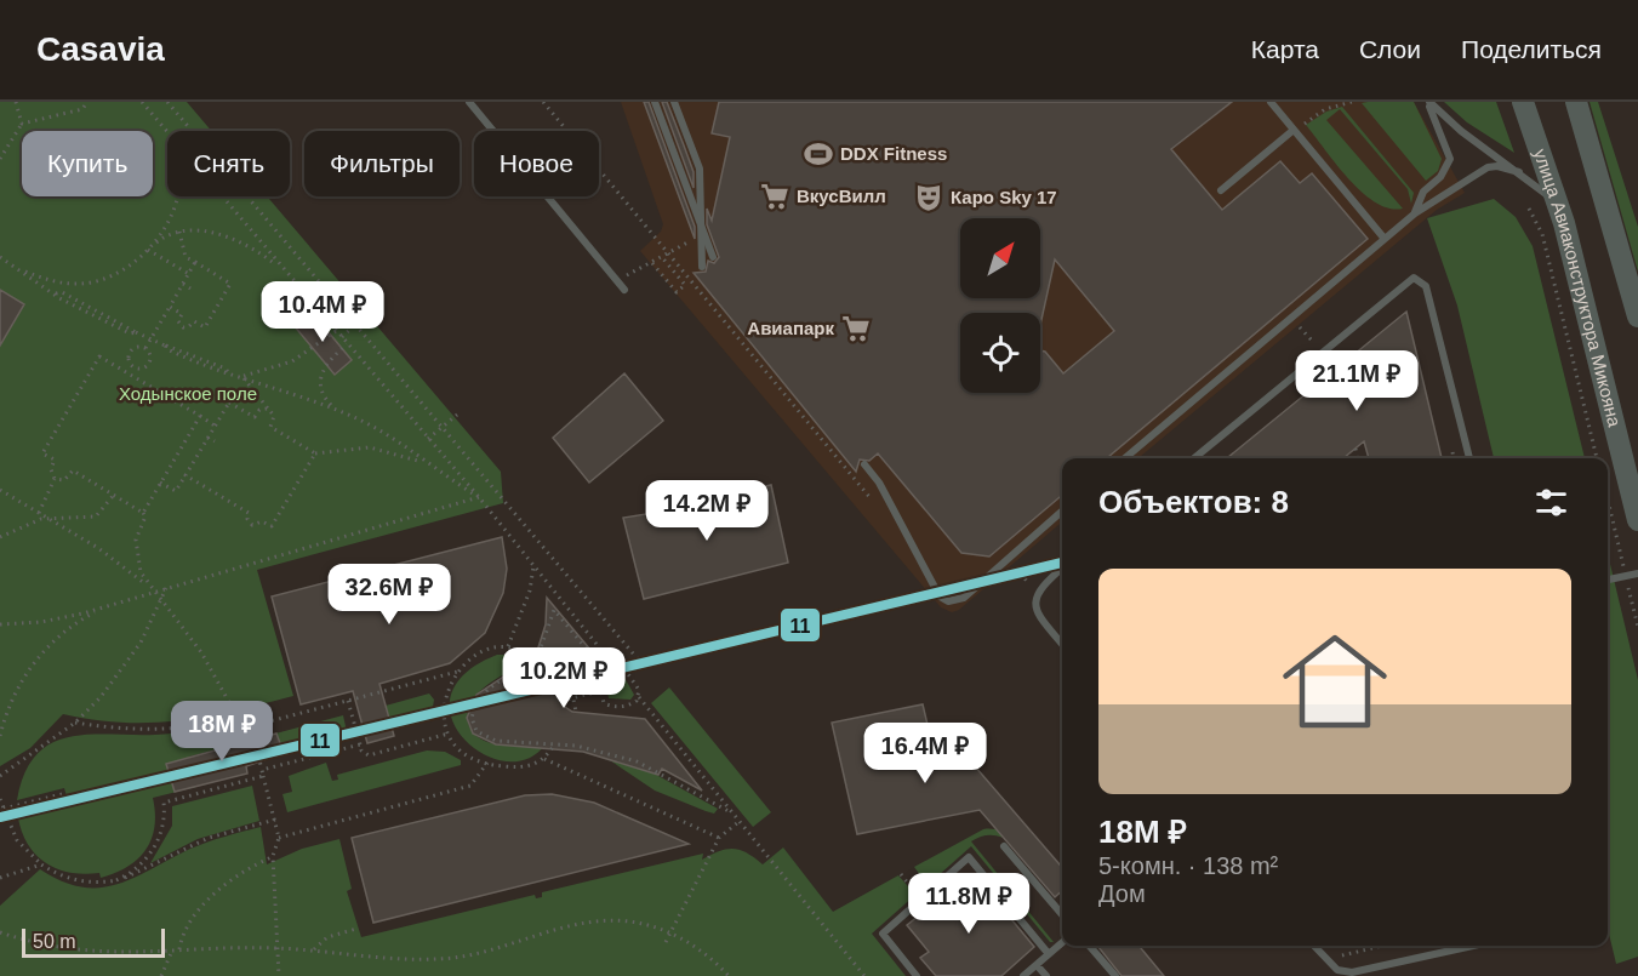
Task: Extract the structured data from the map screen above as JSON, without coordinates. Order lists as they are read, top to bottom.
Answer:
{
  "streets": {
    "street": ["улица Авиаконструктора Микояна"]
  },
  "parks": ["Ходынское поле"],
  "places": {
    "sports": ["DDX Fitness"],
    "supermarket": ["ВкусВилл", "Авиапарк"],
    "theatre": ["Каро Sky 17"]
  },
  "lines": ["transit line 11"],
  "scale_bar": "50 m",
  "north": "top right",
  "page": {
    "header": "Casavia",
    "nav": ["Карта", "Слои", "Поделиться"],
    "chip": [
      "Купить",
      "Снять",
      "Фильтры",
      "Новое"
    ],
    "price": [
      "10.4M ₽",
      "21.1M ₽",
      "14.2M ₽",
      "32.6M ₽",
      "10.2M ₽",
      "18M ₽",
      "16.4M ₽",
      "11.8M ₽"
    ],
    "heading": "Объектов: 8",
    "list": [
      {
        "name": "18M ₽",
        "note": "5-комн. · 138 m² · Дом"
      }
    ],
    "scale": "50 m"
  }
}
